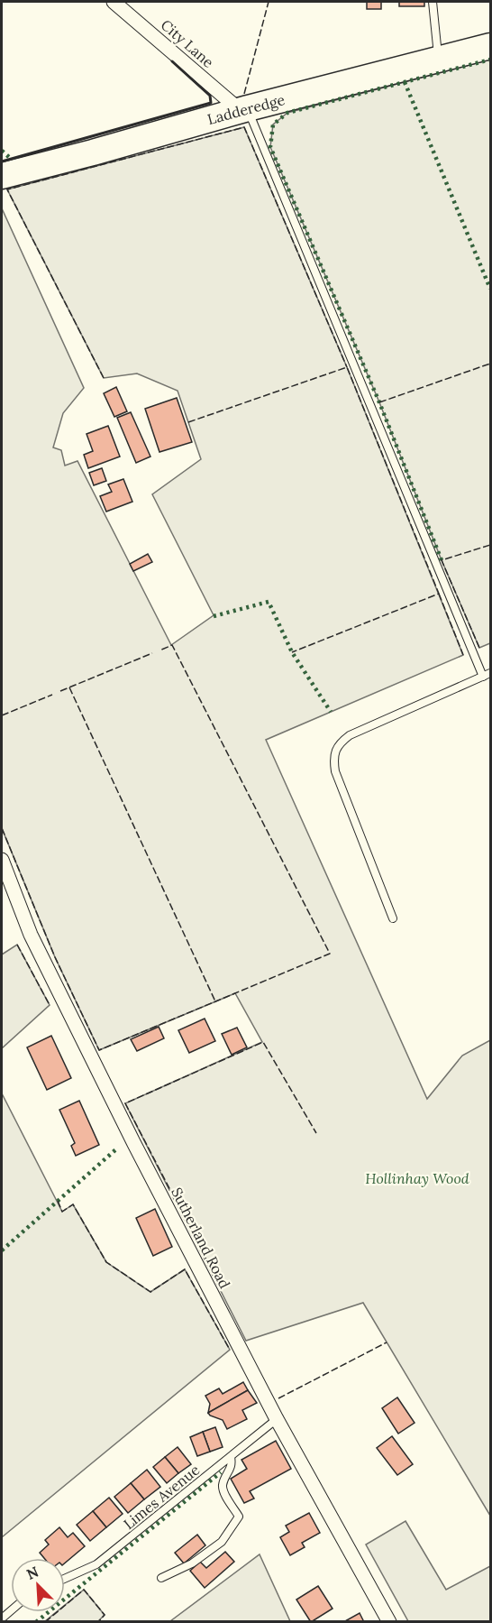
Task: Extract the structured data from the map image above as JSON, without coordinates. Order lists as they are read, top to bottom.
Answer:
{
  "streets": {
    "highway": ["Ladderedge"],
    "street": ["City Lane", "Sutherland Road"],
    "lane": ["Limes Avenue"]
  },
  "crossings": [
    ["City Lane", "Ladderedge"],
    ["Sutherland Road", "Limes Avenue"]
  ],
  "parks": ["Hollinhay Wood"],
  "north": "top left"
}
